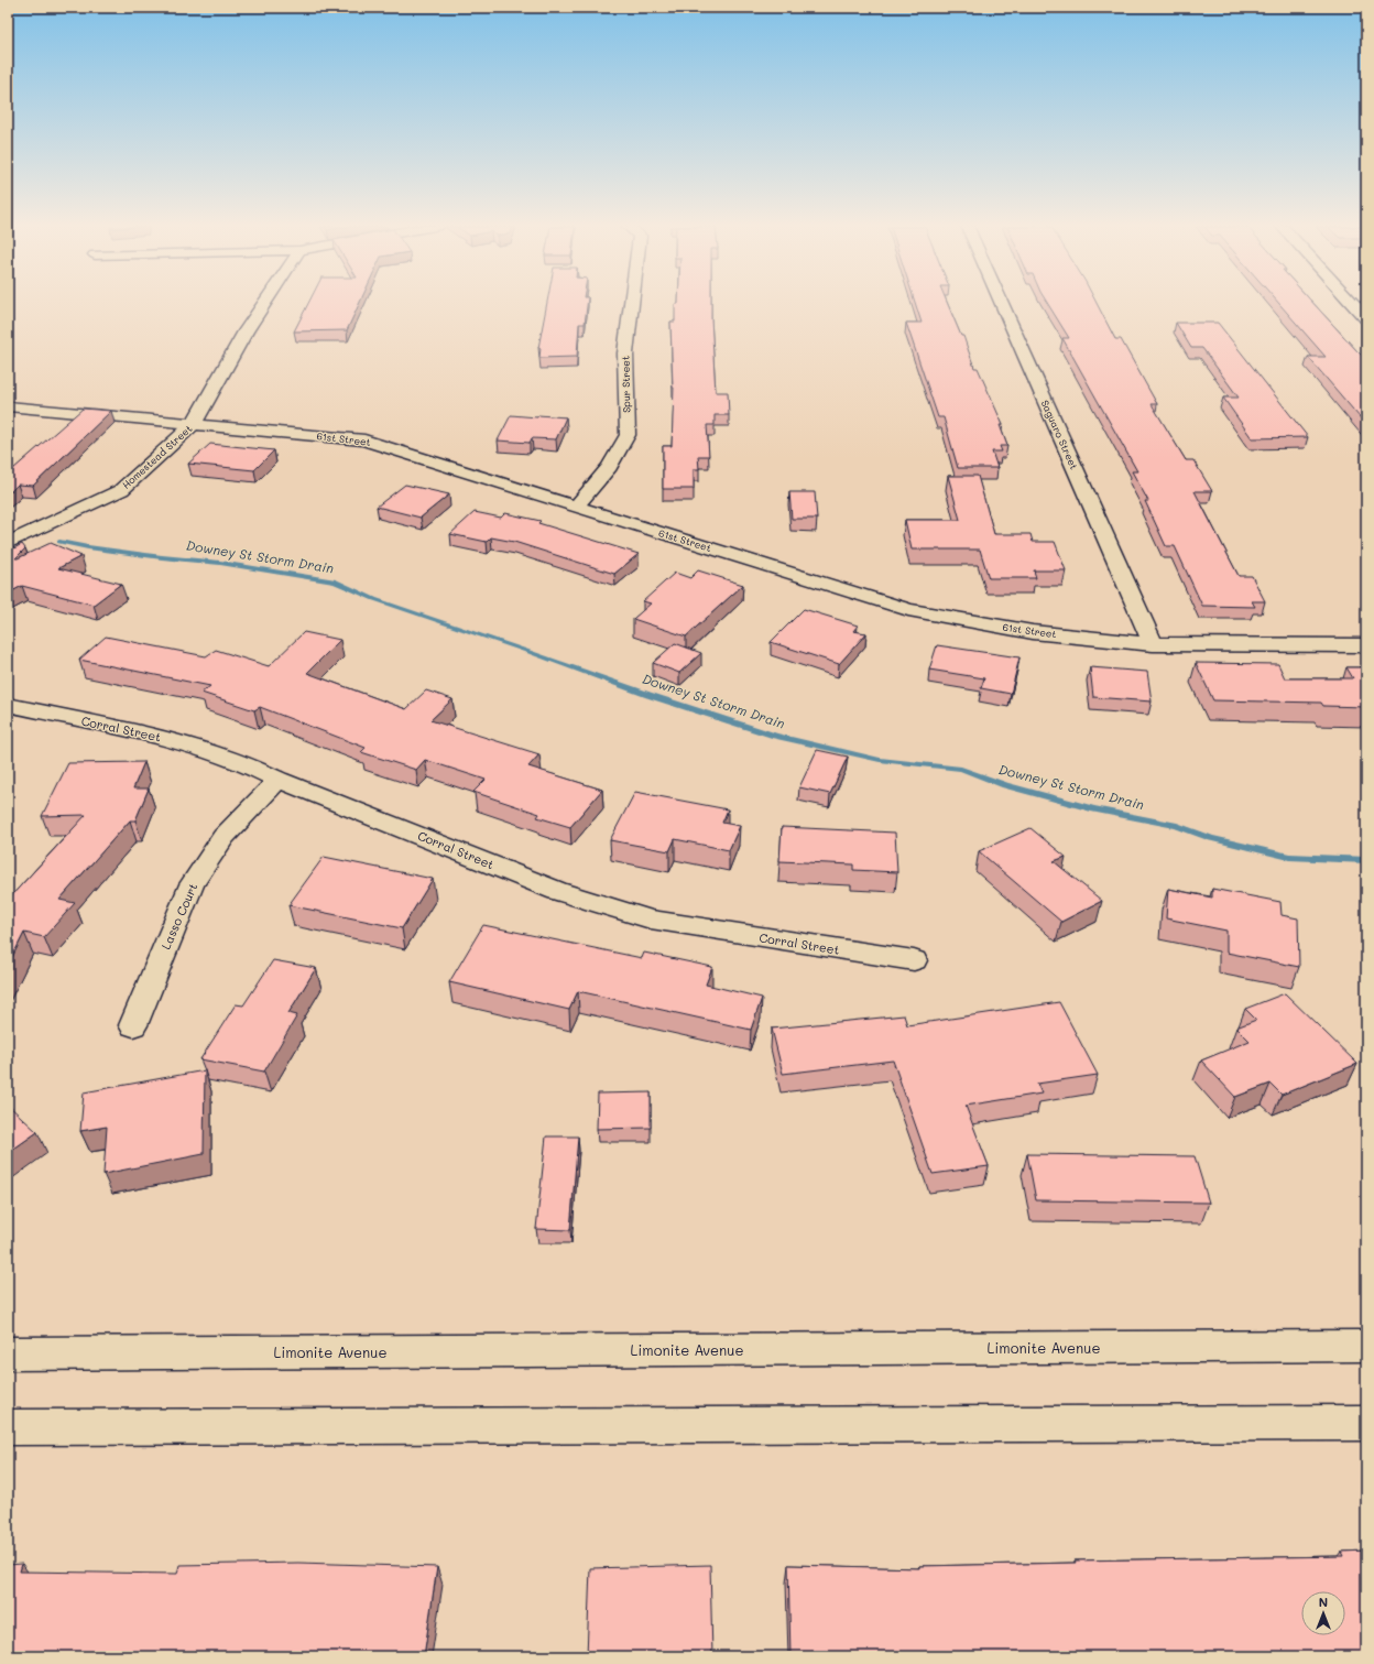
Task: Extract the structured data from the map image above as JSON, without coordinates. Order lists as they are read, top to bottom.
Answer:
{
  "streets": {
    "street": [
      "Spur Street",
      "Saguaro Street",
      "61st Street",
      "Homestead Street",
      "Corral Street",
      "Lasso Court",
      "Limonite Avenue"
    ]
  },
  "crossings": [
    ["Spur Street", "61st Street"],
    ["Saguaro Street", "61st Street"],
    ["61st Street", "Homestead Street"],
    ["Corral Street", "Lasso Court"]
  ],
  "water": ["Downey St Storm Drain"],
  "north": "top"
}
